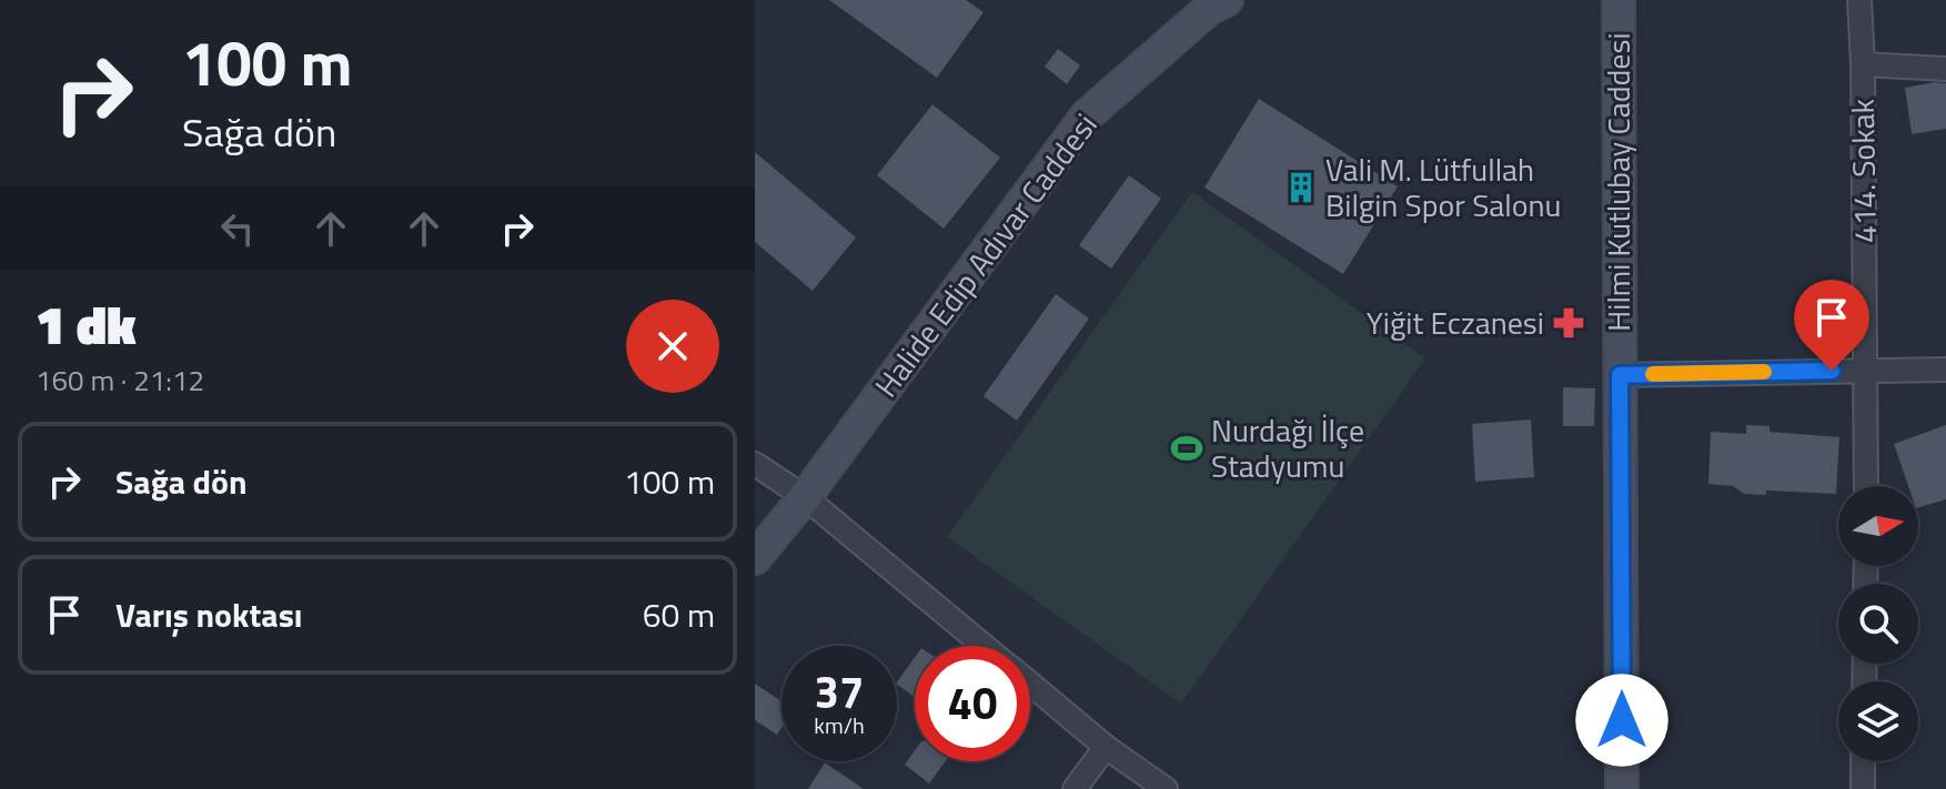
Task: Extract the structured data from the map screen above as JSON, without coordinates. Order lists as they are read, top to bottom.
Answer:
{
  "streets": {
    "street": ["414. Sokak", "Hilmi Kutlubay Caddesi", "Halide Edip Adıvar Caddesi"]
  },
  "places": {
    "building": ["Vali M. Lütfullah Bilgin Spor Salonu"],
    "pharmacy": ["Yiğit Eczanesi"],
    "sports": ["Nurdağı İlçe Stadyumu"]
  },
  "north": "right",
  "page": {
    "turn": ["100 m", "Sağa dön"],
    "heading": ["1 dk", "160 m · 21:12"],
    "list": [
      {
        "name": "Sağa dön",
        "value": "100 m"
      },
      {
        "name": "Varış noktası",
        "value": "60 m"
      }
    ],
    "speed": "37 km/h",
    "limit": "40"
  }
}
